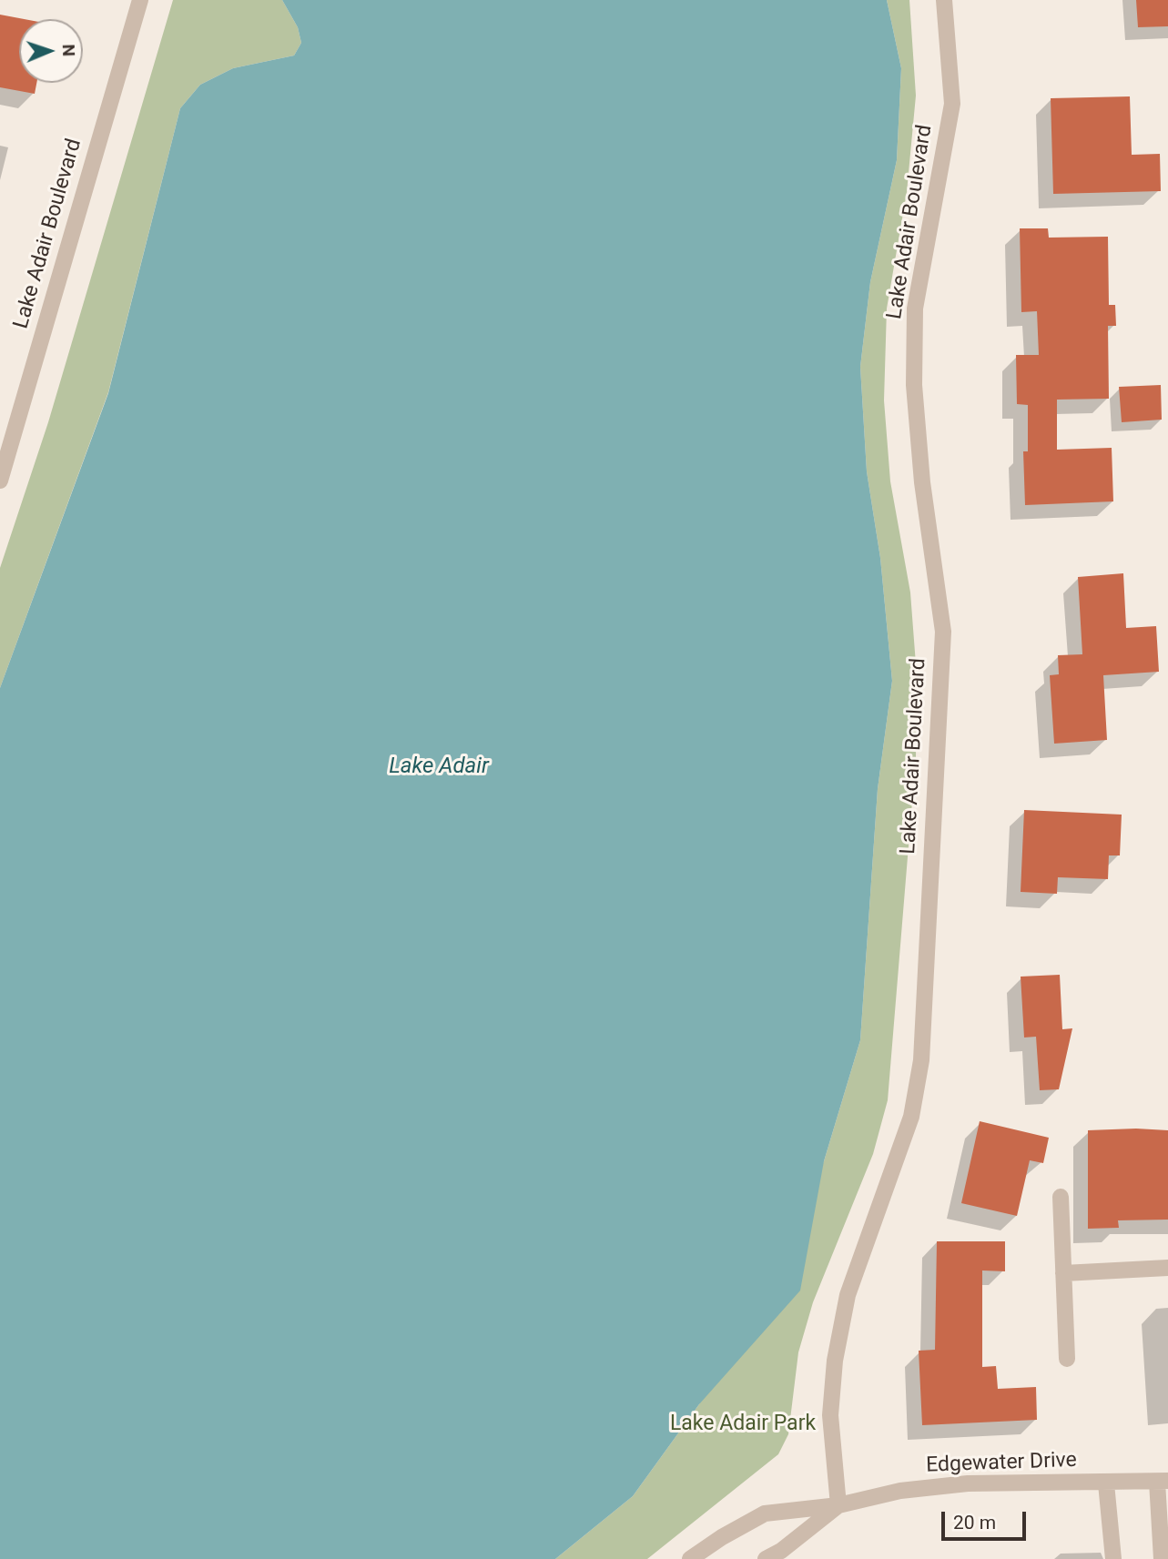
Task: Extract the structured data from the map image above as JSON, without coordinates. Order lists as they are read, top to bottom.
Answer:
{
  "streets": {
    "street": ["Lake Adair Boulevard", "Edgewater Drive"]
  },
  "crossings": [
    ["Lake Adair Boulevard", "Edgewater Drive"]
  ],
  "water": ["Lake Adair"],
  "parks": ["Lake Adair Park"],
  "scale_bar": "20 m",
  "north": "right"
}
